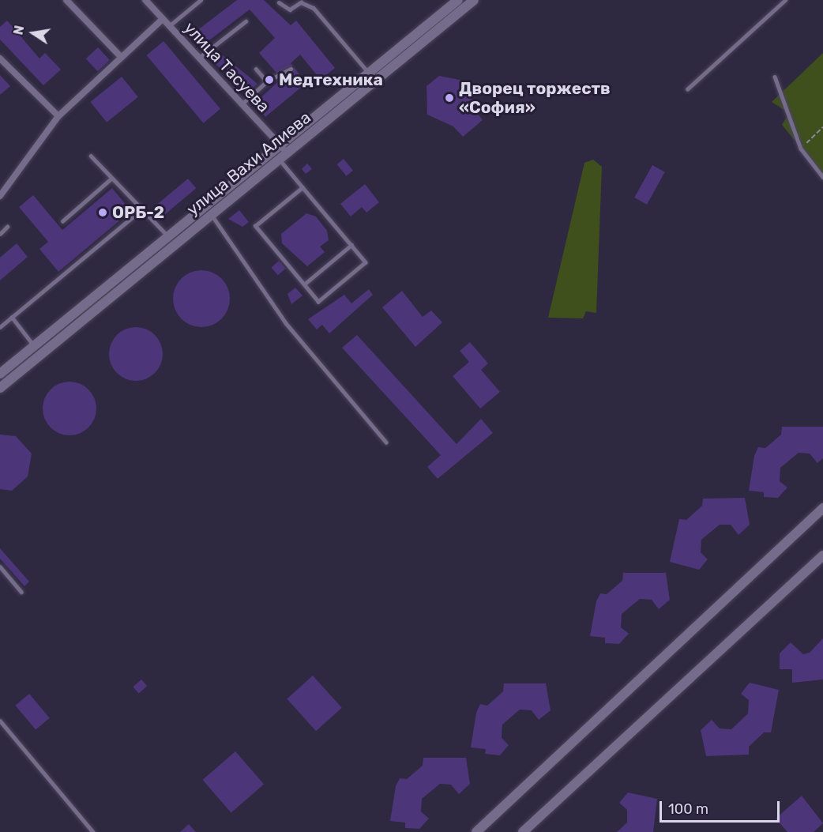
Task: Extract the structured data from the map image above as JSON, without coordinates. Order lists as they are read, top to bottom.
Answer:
{
  "streets": {
    "main road": ["улица Вахи Алиева"],
    "street": ["улица Тасуева"]
  },
  "crossings": [
    ["улица Тасуева", "улица Вахи Алиева"]
  ],
  "places": ["Медтехника", "Дворец торжеств «София»", "ОРБ-2"],
  "scale_bar": "100 m",
  "north": "left"
}
